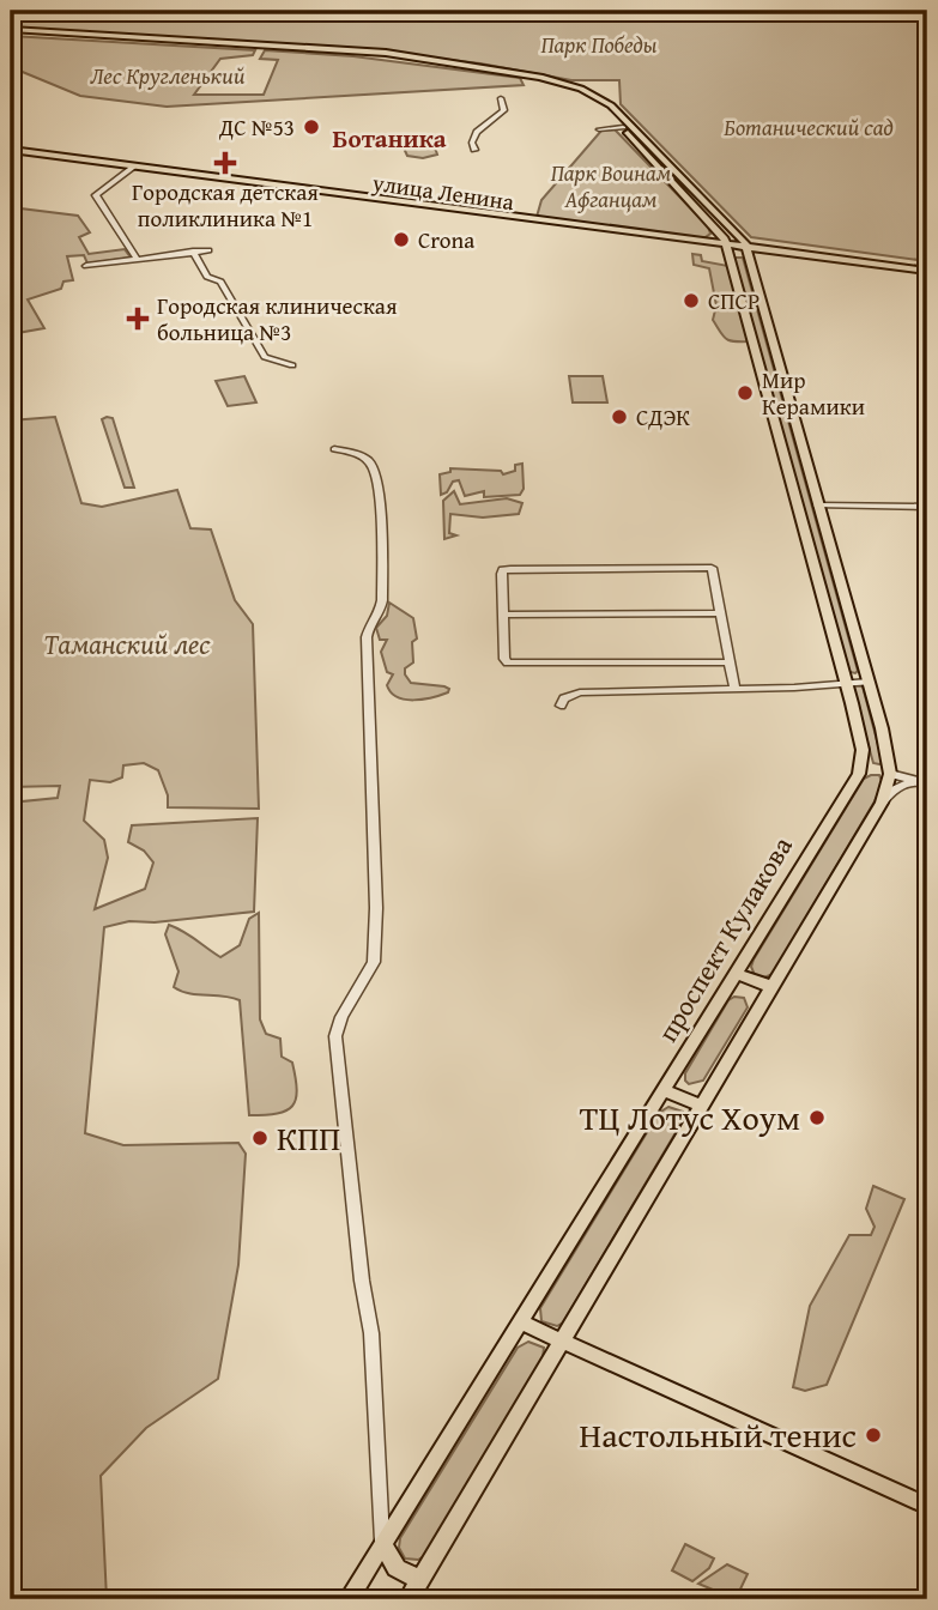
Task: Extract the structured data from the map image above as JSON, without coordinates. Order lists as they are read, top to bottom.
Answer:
{
  "streets": {
    "main road": ["улица Ленина", "проспект Кулакова"]
  },
  "districts": ["Ботаника"],
  "parks": [
    "Парк Победы",
    "Лес Кругленький",
    "Ботанический сад",
    "Парк Воинам Афганцам",
    "Таманский лес"
  ],
  "places": {
    "other": [
      "ДС №53",
      "Crona",
      "СПСР",
      "Мир Керамики",
      "СДЭК",
      "ТЦ Лотус Хоум",
      "КПП",
      "Настольный тенис"
    ],
    "health": ["Городская детская поликлиника №1", "Городская клиническая больница №3"]
  }
}
